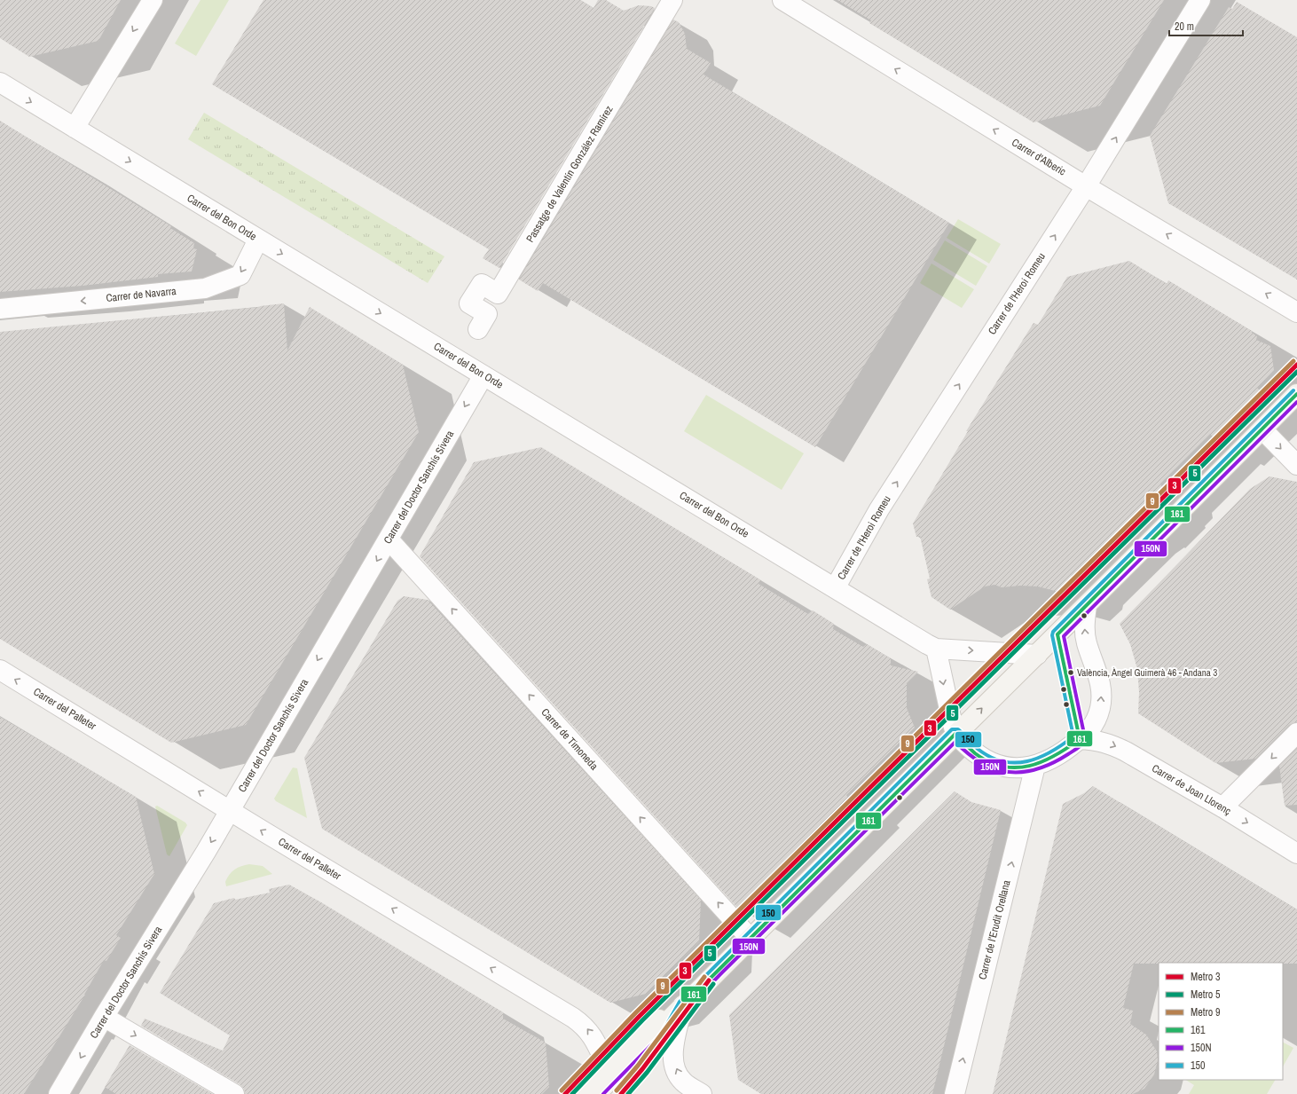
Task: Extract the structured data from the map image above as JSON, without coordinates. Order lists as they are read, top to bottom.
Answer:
{
  "streets": {
    "street": [
      "Carrer d'Alberic",
      "Passatge de Valentín González Ramírez",
      "Carrer del Bon Orde",
      "Carrer de l'Heroi Romeu",
      "Carrer de Navarra",
      "Carrer del Doctor Sanchís Sivera",
      "Carrer del Palleter",
      "Carrer de Timoneda",
      "Carrer de Joan Llorenç",
      "Carrer de l’Erudit Orellana"
    ]
  },
  "crossings": [
    ["Carrer d'Alberic", "Carrer de l'Heroi Romeu"],
    ["Carrer del Bon Orde", "Carrer de l'Heroi Romeu"],
    ["Carrer del Bon Orde", "Carrer de Navarra"],
    ["Carrer del Bon Orde", "Carrer del Doctor Sanchís Sivera"],
    ["Carrer del Doctor Sanchís Sivera", "Carrer del Palleter"],
    ["Carrer del Doctor Sanchís Sivera", "Carrer de Timoneda"]
  ],
  "one_way": [
    "Carrer d'Alberic",
    "Carrer del Bon Orde",
    "Carrer de l'Heroi Romeu",
    "Carrer de Navarra",
    "Carrer del Doctor Sanchís Sivera",
    "Carrer del Palleter",
    "Carrer de Timoneda",
    "Carrer de Joan Llorenç",
    "Carrer de l’Erudit Orellana"
  ],
  "places": ["València, Àngel Guimerà 46 - Andana 3"],
  "lines": [
    "metro line 9",
    "metro line 3",
    "metro line 5",
    "transit line 150",
    "transit line 161",
    "transit line 150N"
  ],
  "legend": [
    "Metro 3",
    "Metro 5",
    "Metro 9",
    "161",
    "150N",
    "150"
  ],
  "scale_bar": "20 m"
}
